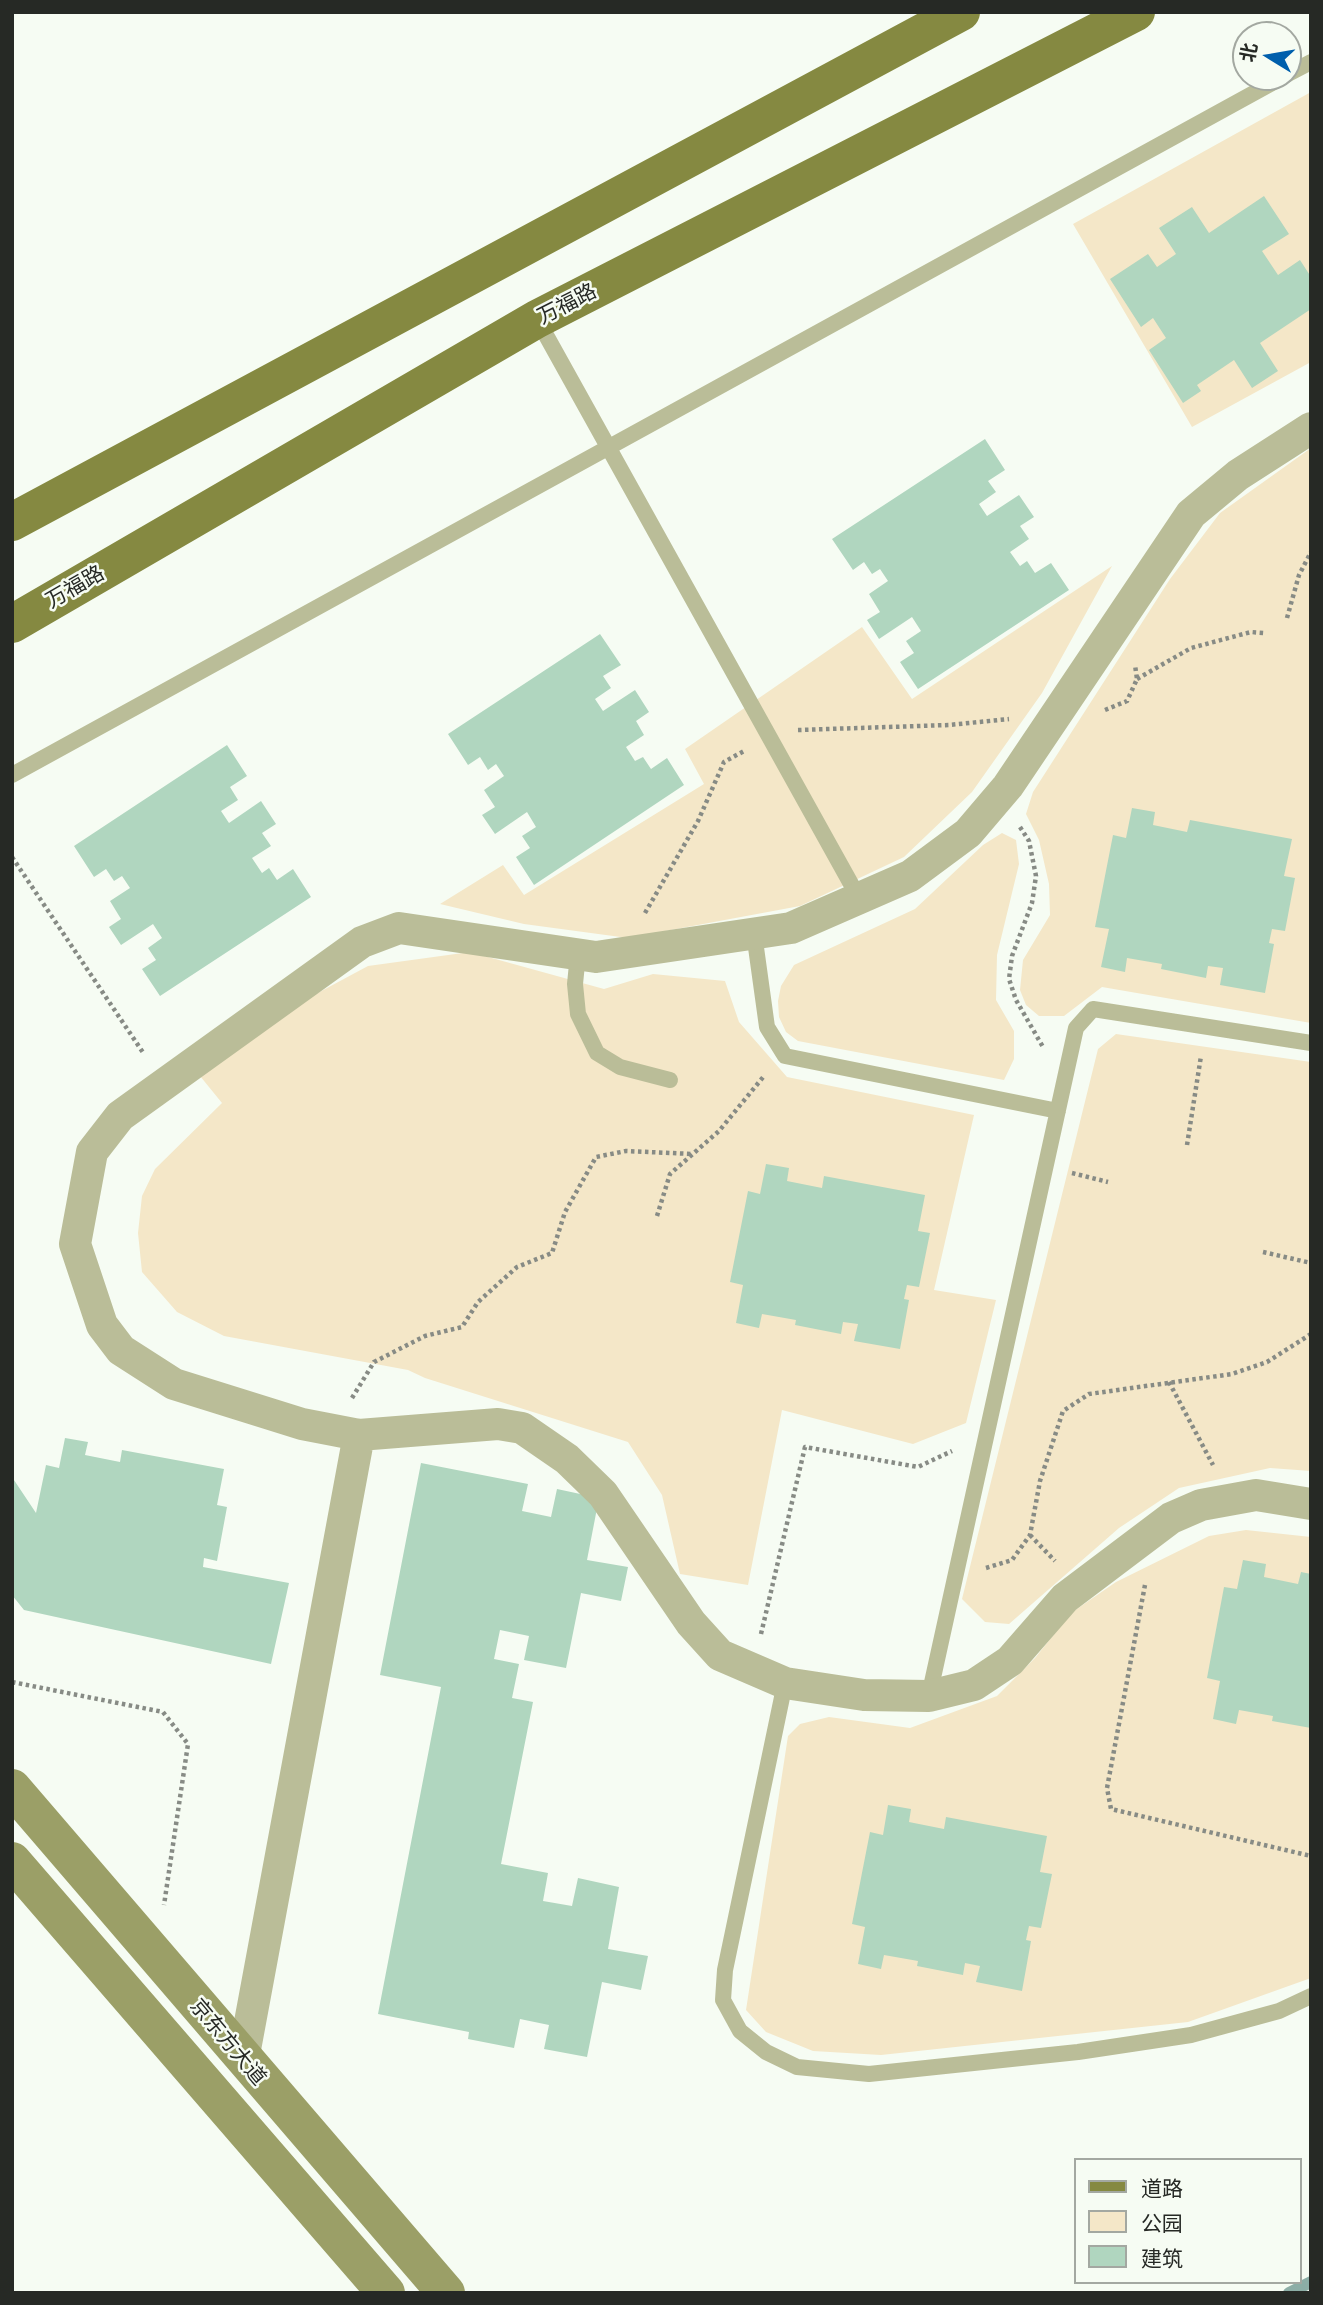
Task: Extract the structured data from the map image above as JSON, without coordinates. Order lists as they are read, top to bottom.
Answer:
{
  "streets": {
    "main road": ["万福路", "京东方大道"]
  },
  "legend": ["道路", "公园", "建筑"],
  "north": "left"
}
